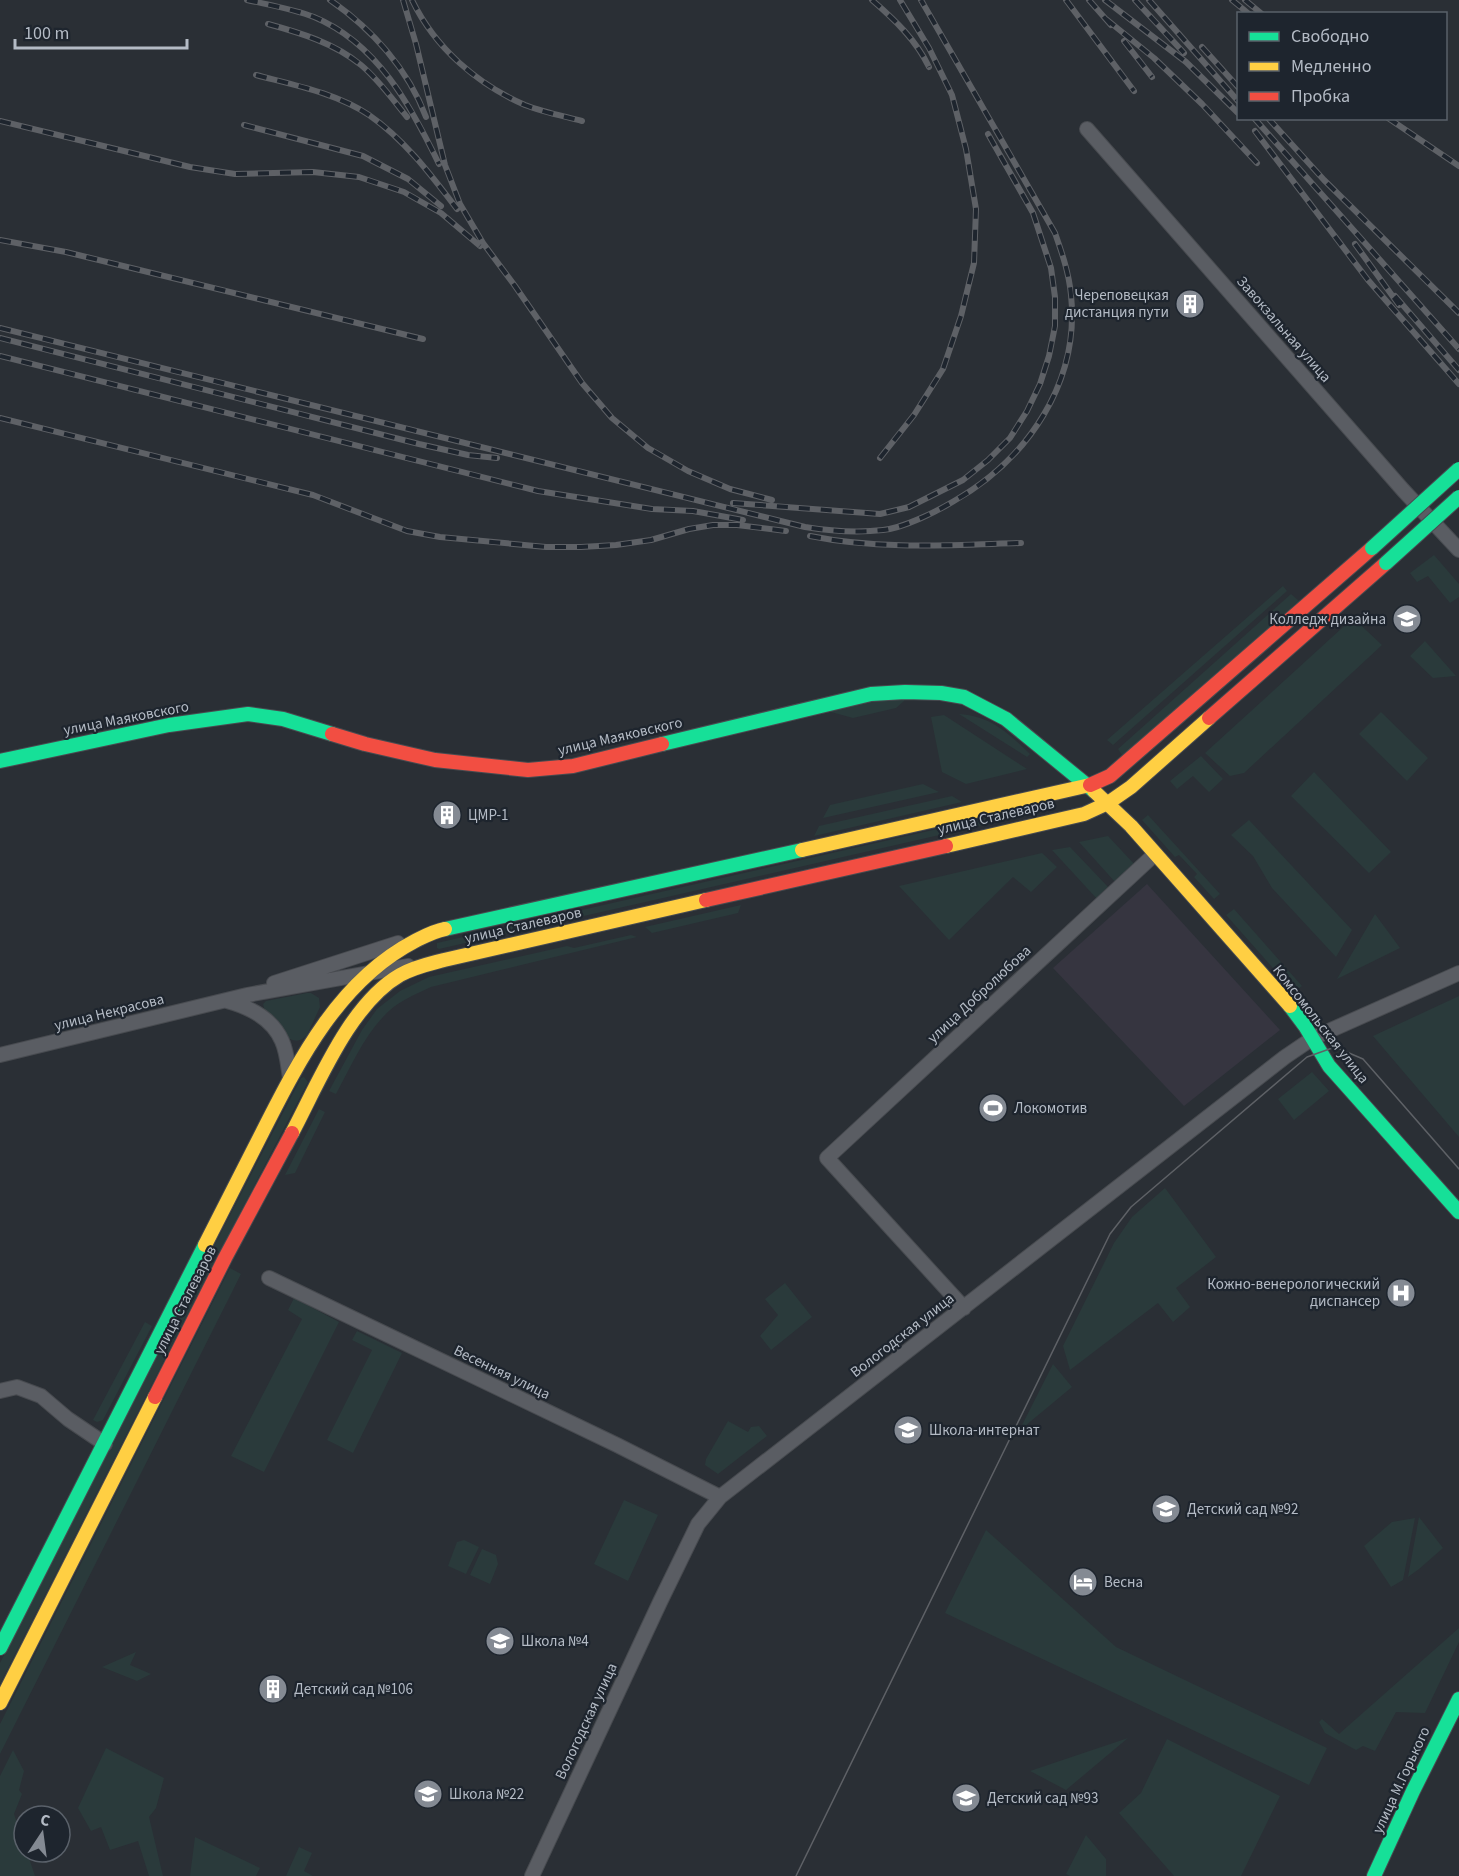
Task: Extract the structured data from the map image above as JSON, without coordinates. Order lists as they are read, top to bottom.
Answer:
{
  "streets": {
    "main road": [
      "улица Маяковского",
      "улица Сталеваров",
      "Комсомольская улица",
      "улица М.Горького"
    ],
    "street": [
      "Завокзальная улица",
      "улица Добролюбова",
      "улица Некрасова",
      "Вологодская улица",
      "Весенняя улица"
    ]
  },
  "crossings": [
    ["улица Маяковского", "улица Сталеваров"],
    ["улица Маяковского", "Комсомольская улица"],
    ["улица Сталеваров", "Комсомольская улица"],
    ["улица Добролюбова", "Комсомольская улица"],
    ["улица Добролюбова", "Вологодская улица"],
    ["Комсомольская улица", "Вологодская улица"],
    ["Вологодская улица", "Весенняя улица"]
  ],
  "places": {
    "building": ["Череповецкая дистанция пути", "ЦМР-1", "Детский сад №106"],
    "school or university": [
      "Колледж дизайна",
      "Школа-интернат",
      "Детский сад №92",
      "Школа №4",
      "Школа №22",
      "Детский сад №93"
    ],
    "sports": ["Локомотив"],
    "hospital": ["Кожно-венерологический диспансер"],
    "hotel": ["Весна"]
  },
  "legend": ["Свободно", "Медленно", "Пробка"],
  "scale_bar": "100 m",
  "north": "top"
}
